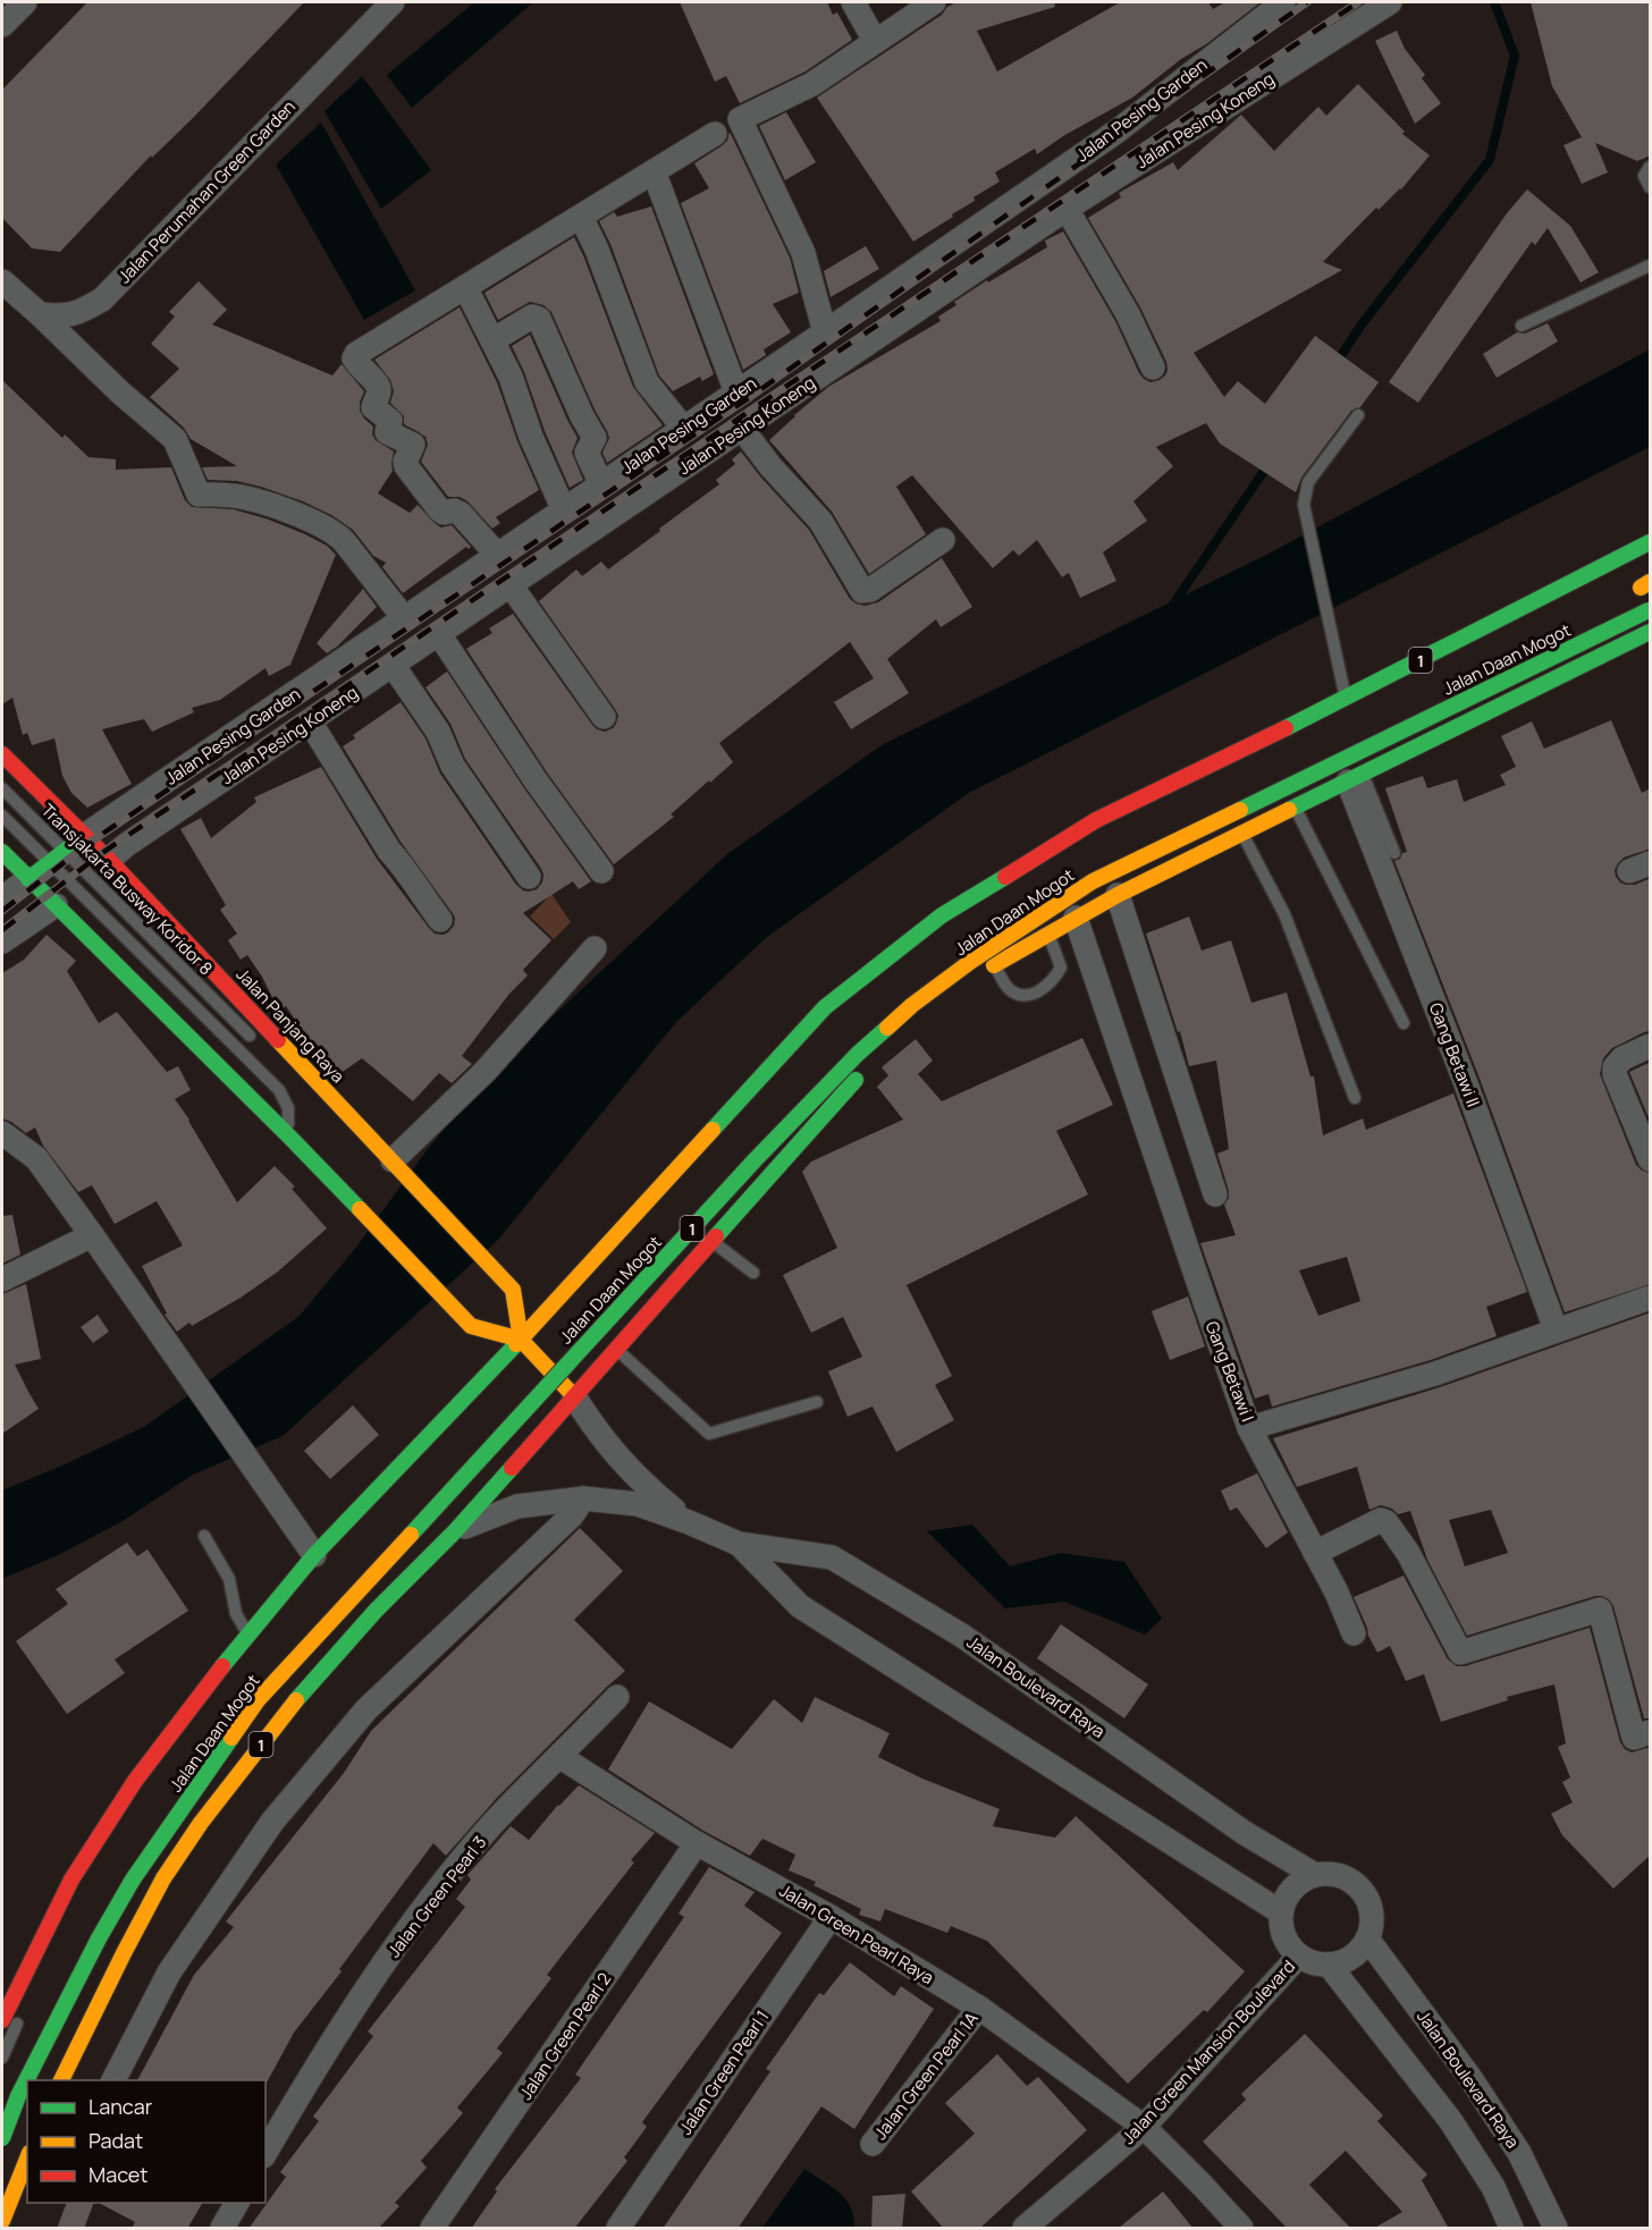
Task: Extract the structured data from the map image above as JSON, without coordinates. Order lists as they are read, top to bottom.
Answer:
{
  "streets": {
    "main road": ["Jalan Daan Mogot", "1", "Jalan Panjang Raya"],
    "street": [
      "Jalan Pesing Garden",
      "Jalan Pesing Koneng",
      "Jalan Perumahan Green Garden",
      "Gang Betawi II",
      "Gang Betawi I",
      "Jalan Boulevard Raya",
      "Jalan Green Pearl 3",
      "Jalan Green Pearl Raya",
      "Jalan Green Pearl 2",
      "Jalan Green Mansion Boulevard",
      "Jalan Green Pearl 1",
      "Jalan Green Pearl 1A"
    ],
    "lane": ["Transjakarta Busway Koridor 8"]
  },
  "crossings": [
    ["Jalan Pesing Garden", "Jalan Panjang Raya"],
    ["Jalan Pesing Koneng", "Jalan Panjang Raya"],
    ["Jalan Daan Mogot", "Jalan Panjang Raya"],
    ["Jalan Daan Mogot", "Gang Betawi II"],
    ["Jalan Daan Mogot", "Gang Betawi I"],
    ["Jalan Daan Mogot", "Jalan Boulevard Raya"],
    ["Gang Betawi II", "Gang Betawi I"],
    ["Jalan Boulevard Raya", "Jalan Green Mansion Boulevard"],
    ["Jalan Green Pearl 3", "Jalan Green Pearl Raya"],
    ["Jalan Green Pearl Raya", "Jalan Green Pearl 2"],
    ["Jalan Green Pearl Raya", "Jalan Green Mansion Boulevard"],
    ["Jalan Green Pearl Raya", "Jalan Green Pearl 1"],
    ["Jalan Green Pearl Raya", "Jalan Green Pearl 1A"]
  ],
  "legend": ["Lancar", "Padat", "Macet"]
}
